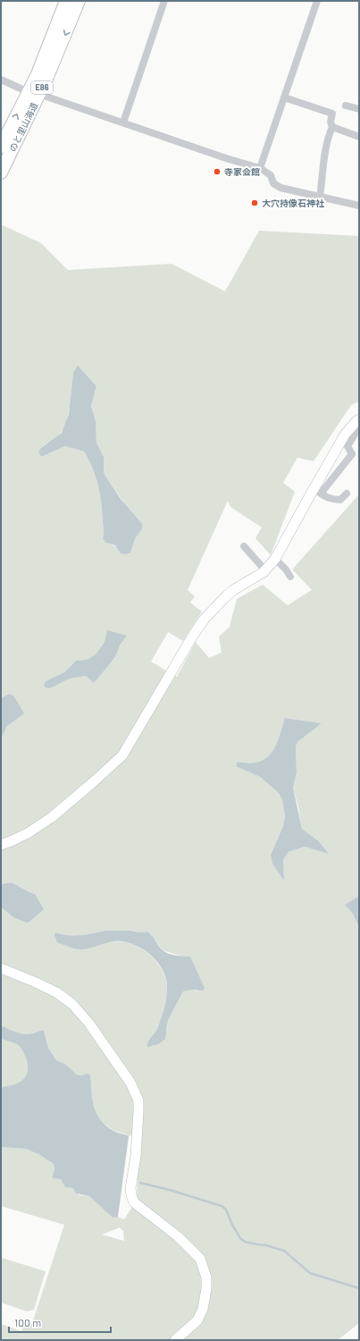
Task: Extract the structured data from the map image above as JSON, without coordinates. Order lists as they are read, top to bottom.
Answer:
{
  "streets": {
    "highway": ["E86", "のと里山海道"]
  },
  "places": ["寺家会館", "大穴持像石神社"],
  "scale_bar": "100 m"
}
